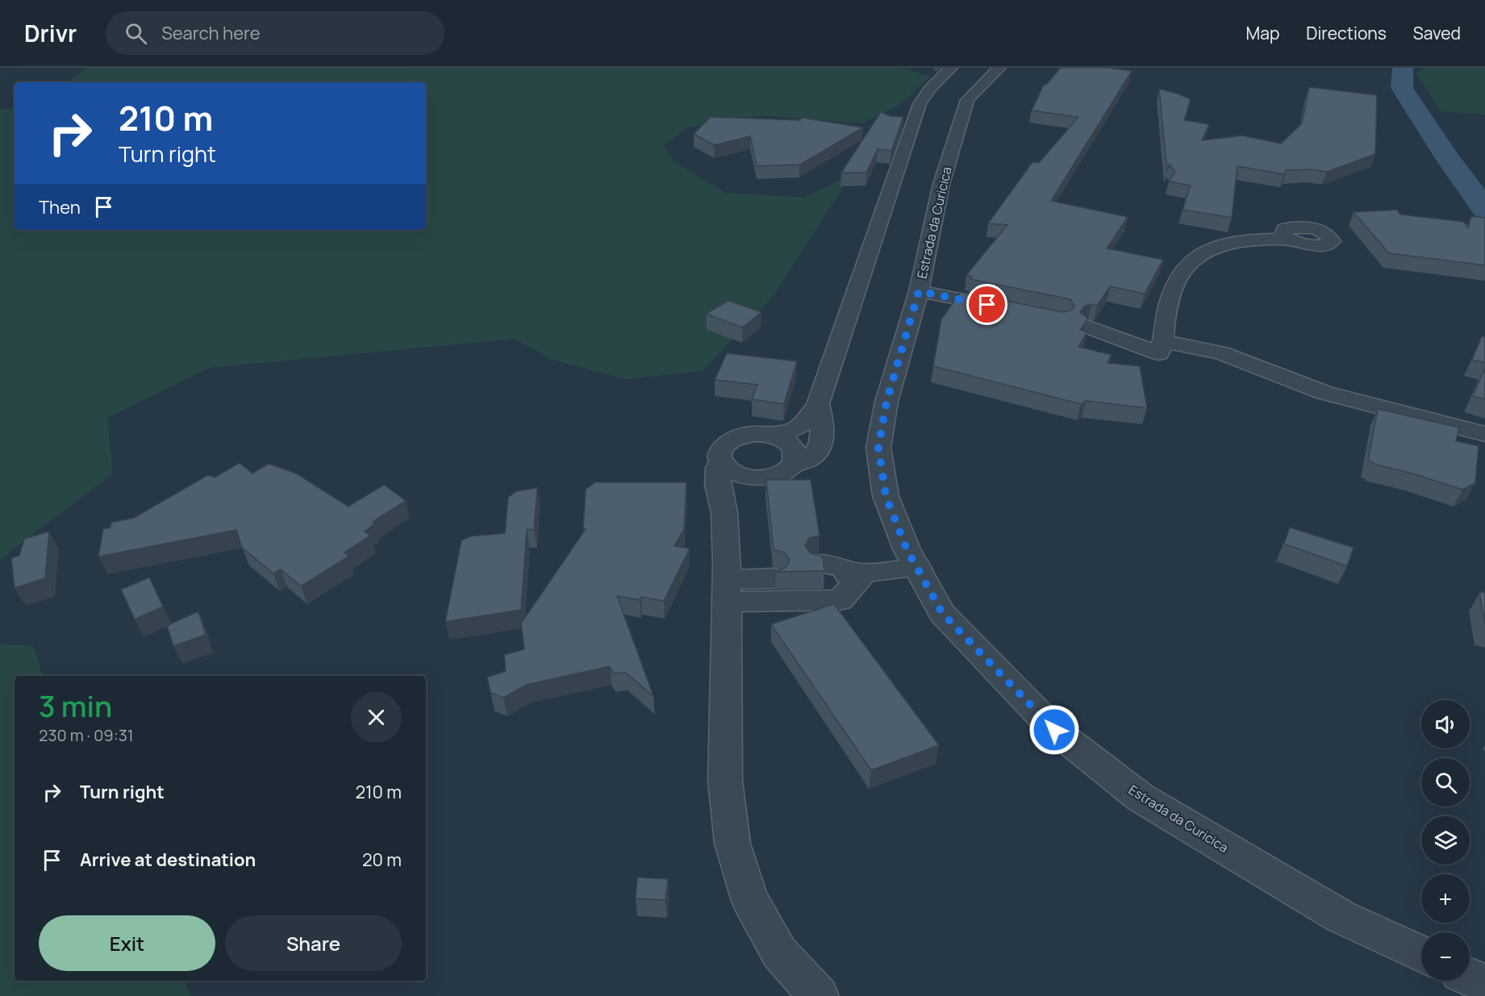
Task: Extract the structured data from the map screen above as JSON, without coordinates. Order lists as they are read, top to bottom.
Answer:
{
  "streets": {
    "street": ["Estrada da Curicica"]
  },
  "page": {
    "header": "Drivr",
    "search": "Search here",
    "nav": ["Map", "Directions", "Saved"],
    "turn": ["210 m", "Turn right"],
    "then": "Then",
    "heading": ["3 min", "230 m · 09:31"],
    "map_buttons": ["+", "−"],
    "list": [
      {
        "name": "Turn right",
        "value": "210 m"
      },
      {
        "name": "Arrive at destination",
        "value": "20 m"
      }
    ],
    "buttons": ["Exit", "Share"]
  }
}
